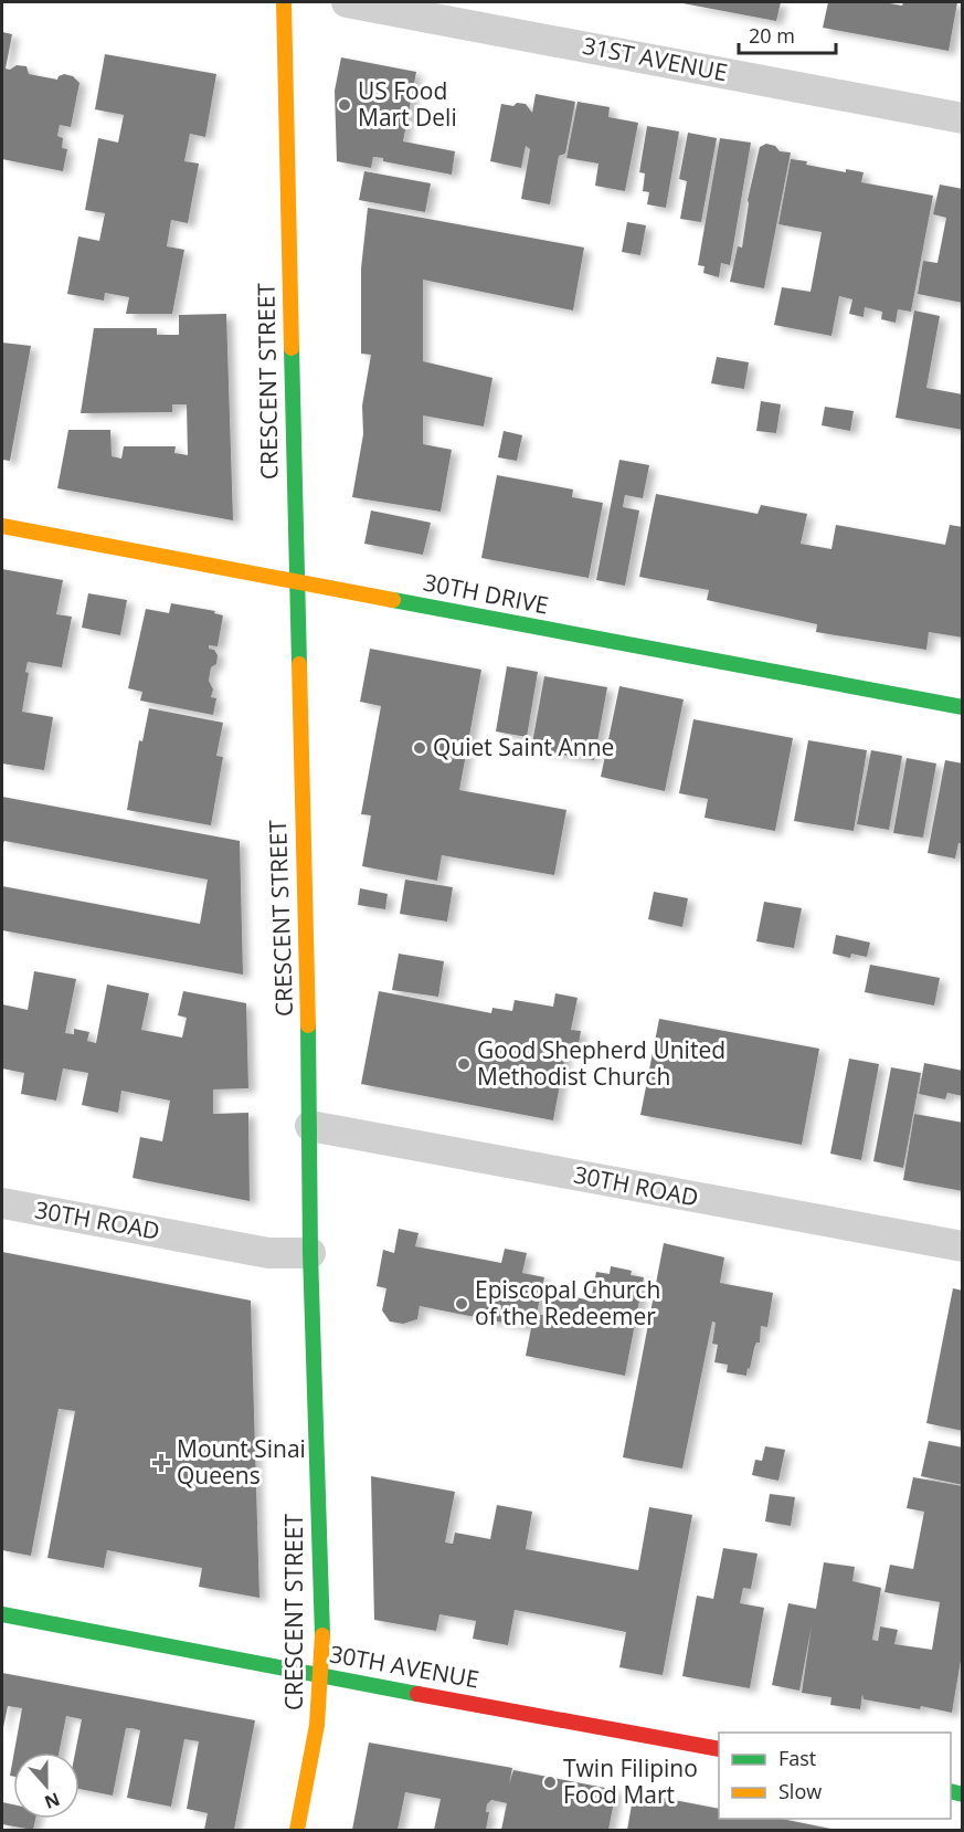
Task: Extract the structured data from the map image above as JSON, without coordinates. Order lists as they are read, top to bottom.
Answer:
{
  "streets": {
    "street": [
      "31ST AVENUE",
      "CRESCENT STREET",
      "30TH DRIVE",
      "30TH ROAD",
      "30TH AVENUE"
    ]
  },
  "crossings": [
    ["CRESCENT STREET", "30TH DRIVE"],
    ["CRESCENT STREET", "30TH ROAD"],
    ["CRESCENT STREET", "30TH AVENUE"]
  ],
  "places": {
    "other": [
      "US Food Mart Deli",
      "Quiet Saint Anne",
      "Good Shepherd United Methodist Church",
      "Episcopal Church of the Redeemer",
      "Twin Filipino Food Mart"
    ],
    "health": ["Mount Sinai Queens"]
  },
  "legend": ["Fast", "Slow"],
  "scale_bar": "20 m",
  "north": "bottom"
}
